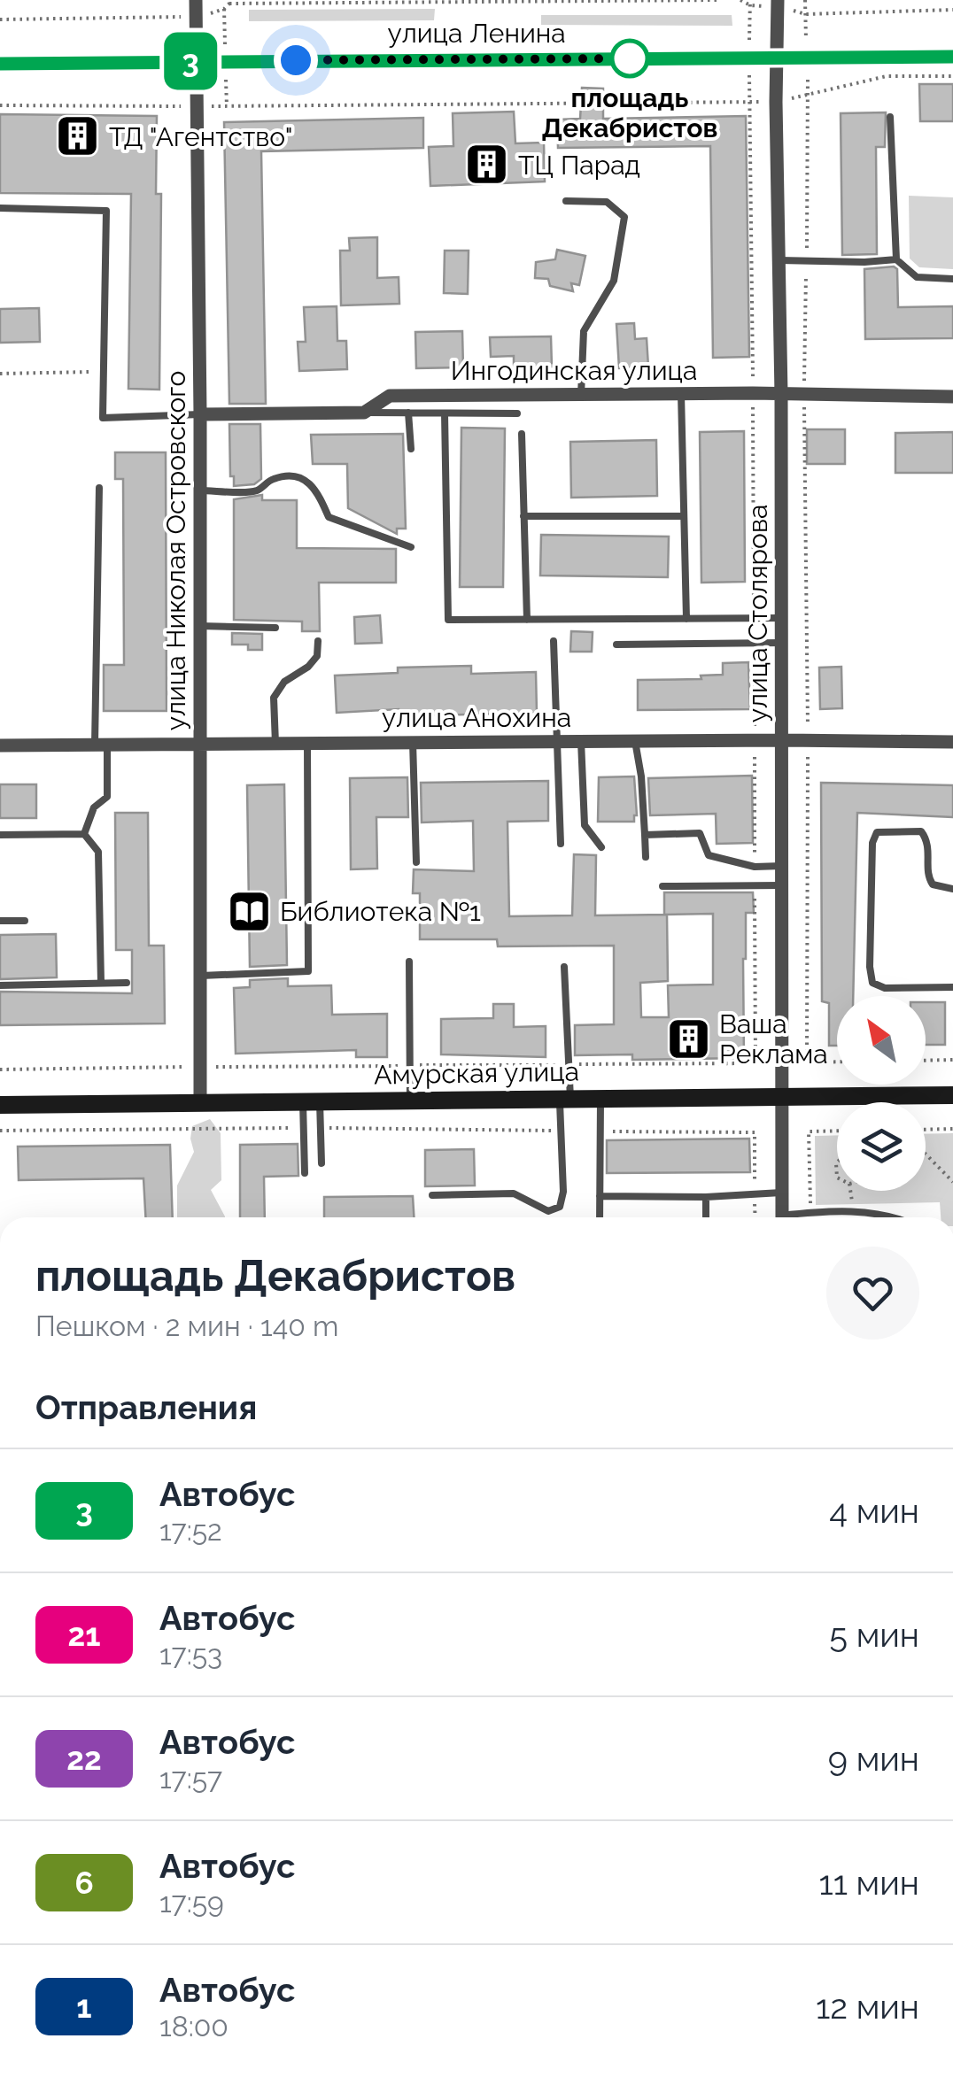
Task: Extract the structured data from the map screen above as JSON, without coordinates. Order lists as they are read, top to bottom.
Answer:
{
  "streets": {
    "main road": ["улица Ленина", "Амурская улица"],
    "street": [
      "Ингодинская улица",
      "улица Николая Островского",
      "улица Столярова",
      "улица Анохина"
    ]
  },
  "crossings": [
    ["улица Ленина", "улица Николая Островского"],
    ["улица Ленина", "улица Столярова"],
    ["Ингодинская улица", "улица Николая Островского"],
    ["Ингодинская улица", "улица Столярова"],
    ["улица Николая Островского", "улица Анохина"],
    ["улица Николая Островского", "Амурская улица"],
    ["улица Столярова", "улица Анохина"],
    ["улица Столярова", "Амурская улица"]
  ],
  "places": {
    "other": ["площадь Декабристов"],
    "building": ["ТД \"Агентство\"", "ТЦ Парад", "Ваша Реклама"],
    "library": ["Библиотека №1"]
  },
  "lines": ["bus line 3"],
  "north": "top left",
  "page": {
    "on_map": "3",
    "heading": [
      ["площадь Декабристов", "Пешком · 2 мин · 140 m"],
      "Отправления"
    ],
    "list": [
      {
        "mark": "3",
        "name": "Автобус",
        "note": "17:52",
        "value": "4 мин"
      },
      {
        "mark": "21",
        "name": "Автобус",
        "note": "17:53",
        "value": "5 мин"
      },
      {
        "mark": "22",
        "name": "Автобус",
        "note": "17:57",
        "value": "9 мин"
      },
      {
        "mark": "6",
        "name": "Автобус",
        "note": "17:59",
        "value": "11 мин"
      },
      {
        "mark": "1",
        "name": "Автобус",
        "note": "18:00",
        "value": "12 мин"
      }
    ]
  }
}
